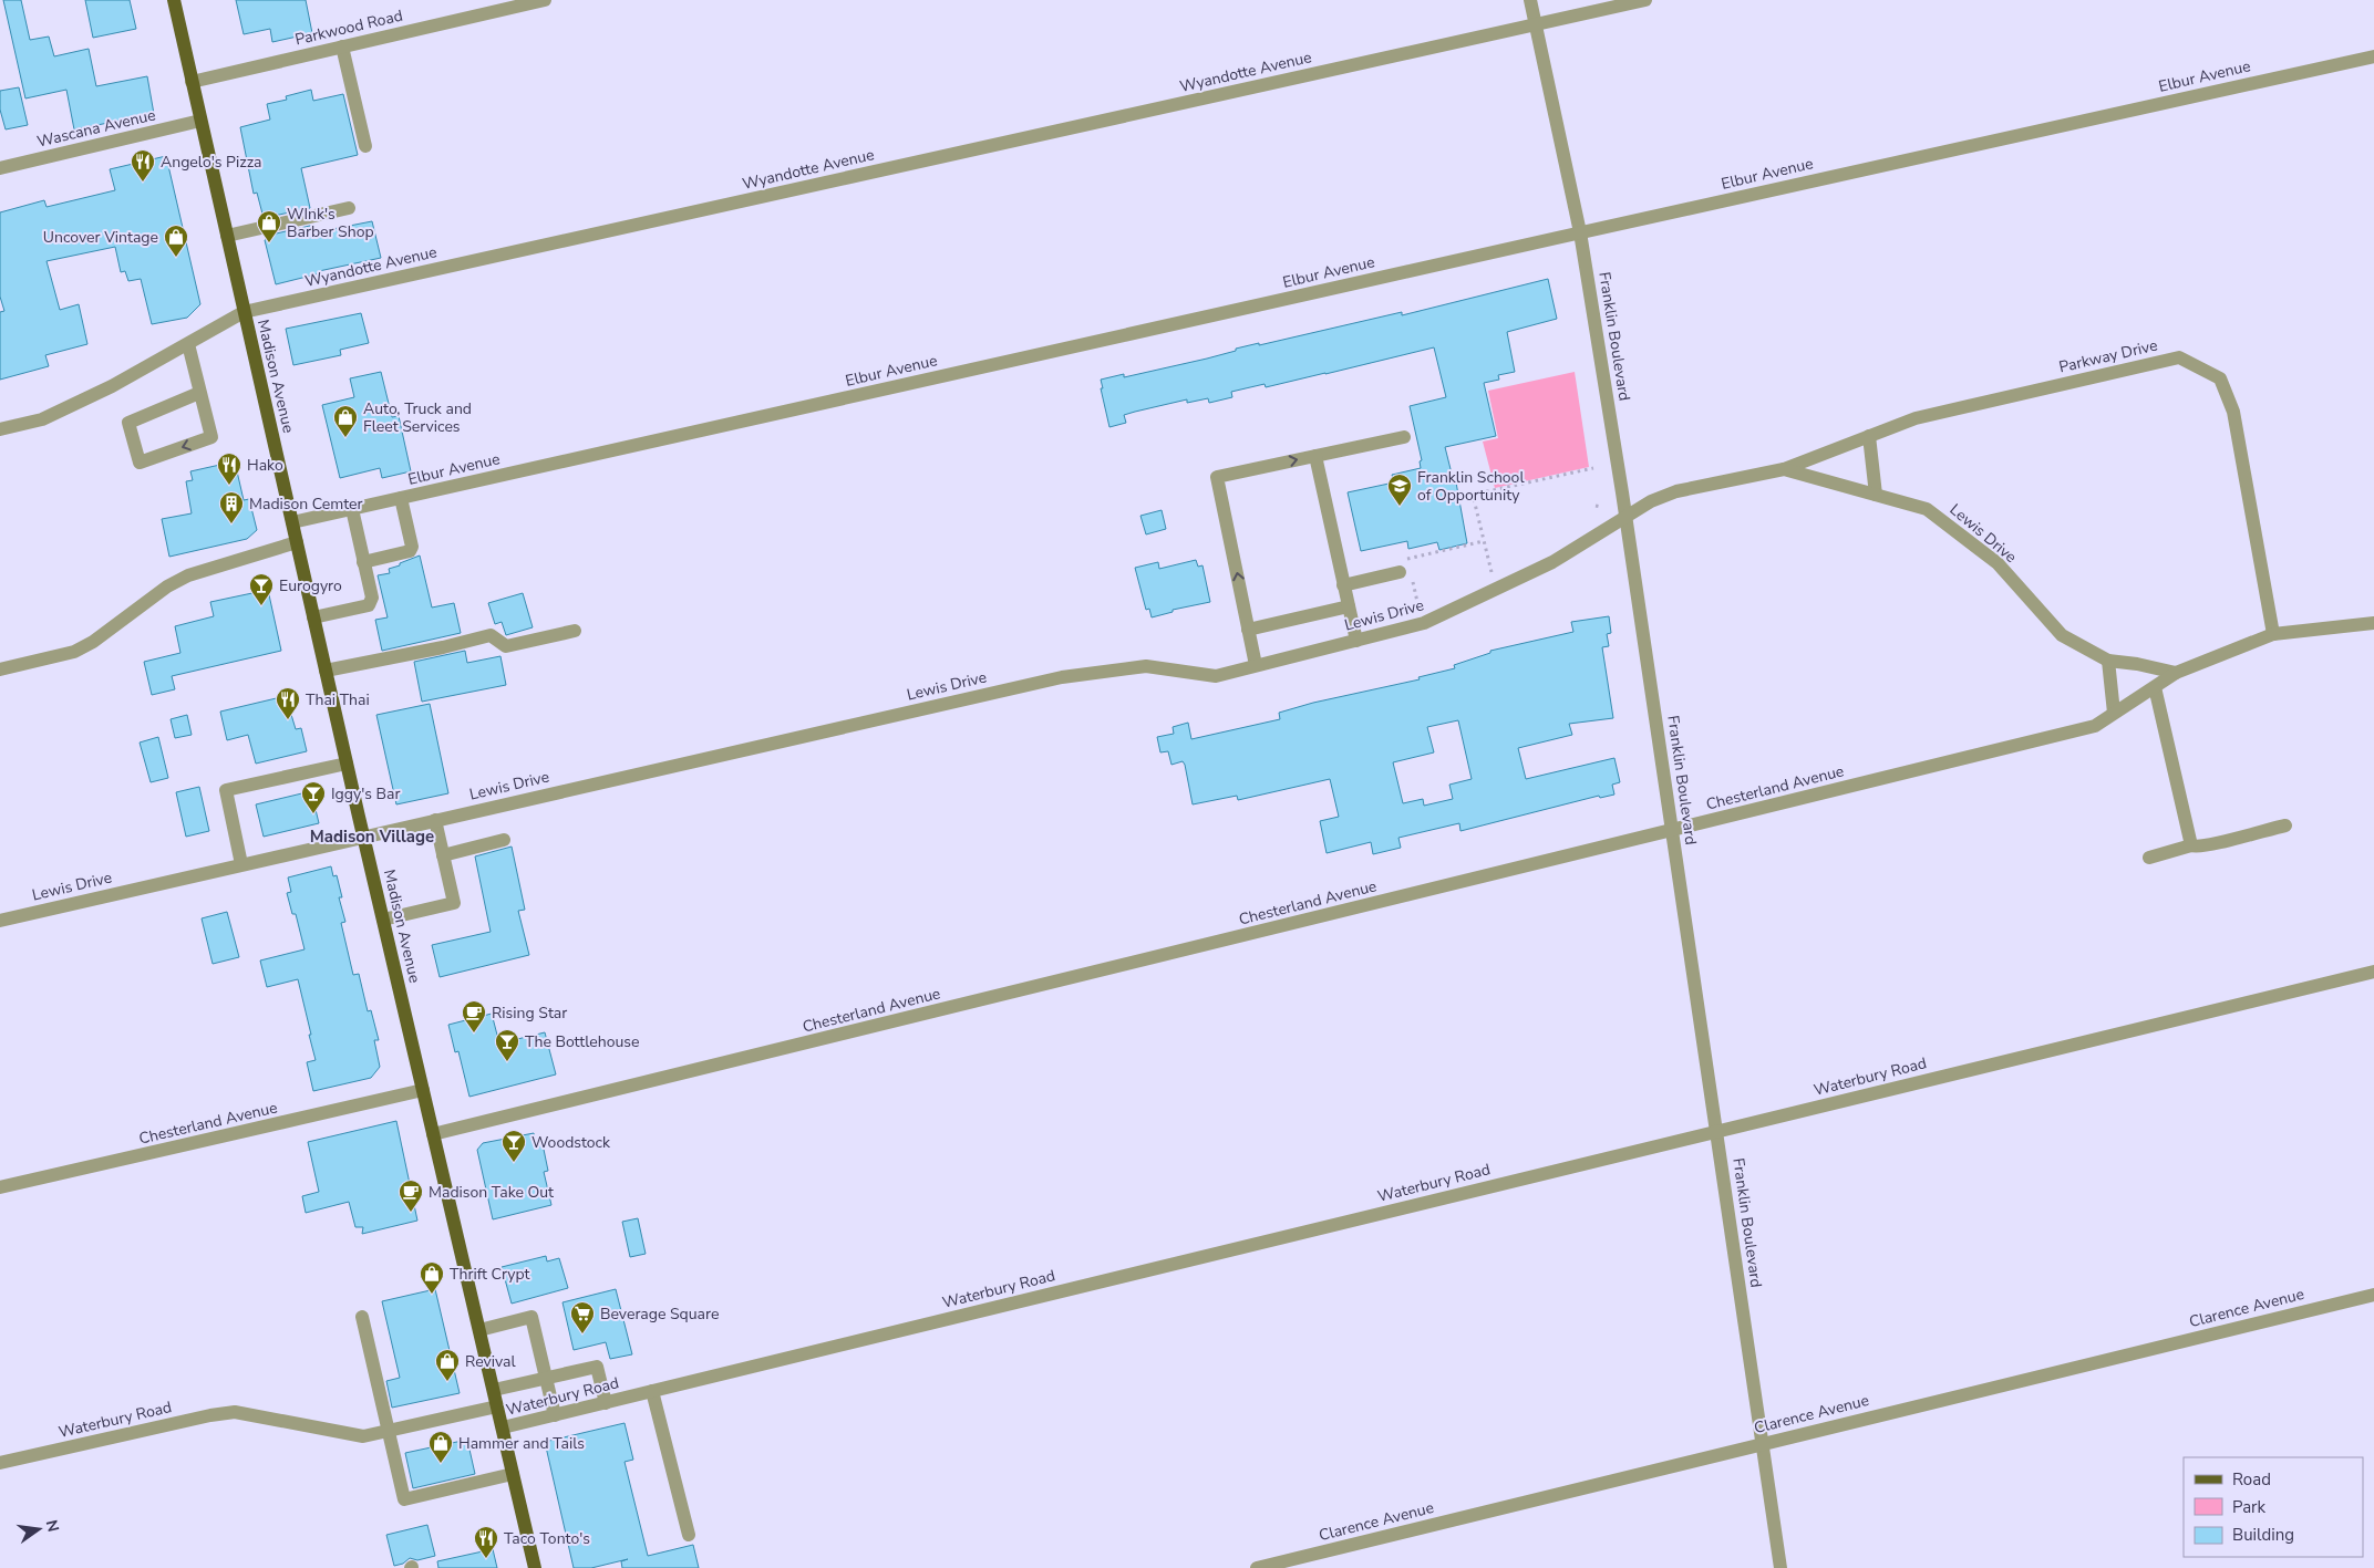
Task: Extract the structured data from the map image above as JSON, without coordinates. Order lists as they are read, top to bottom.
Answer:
{
  "streets": {
    "main road": ["Madison Avenue"],
    "street": [
      "Parkwood Road",
      "Wyandotte Avenue",
      "Elbur Avenue",
      "Wascana Avenue",
      "Franklin Boulevard",
      "Parkway Drive",
      "Lewis Drive",
      "Chesterland Avenue",
      "Waterbury Road",
      "Clarence Avenue"
    ]
  },
  "crossings": [
    ["Parkwood Road", "Madison Avenue"],
    ["Wyandotte Avenue", "Franklin Boulevard"],
    ["Wyandotte Avenue", "Madison Avenue"],
    ["Elbur Avenue", "Franklin Boulevard"],
    ["Elbur Avenue", "Madison Avenue"],
    ["Wascana Avenue", "Madison Avenue"],
    ["Franklin Boulevard", "Lewis Drive"],
    ["Franklin Boulevard", "Chesterland Avenue"],
    ["Franklin Boulevard", "Waterbury Road"],
    ["Franklin Boulevard", "Clarence Avenue"],
    ["Parkway Drive", "Lewis Drive"],
    ["Madison Avenue", "Lewis Drive"],
    ["Madison Avenue", "Chesterland Avenue"],
    ["Madison Avenue", "Waterbury Road"],
    ["Lewis Drive", "Chesterland Avenue"]
  ],
  "districts": ["Madison Village"],
  "places": {
    "restaurant": [
      "Angelo's Pizza",
      "Hako",
      "Thai Thai",
      "Taco Tonto's"
    ],
    "shop": [
      "WInk's Barber Shop",
      "Uncover Vintage",
      "Auto, Truck and Fleet Services",
      "Thrift Crypt",
      "Revival",
      "Hammer and Tails"
    ],
    "school or university": ["Franklin School of Opportunity"],
    "building": ["Madison Cemter"],
    "bar": [
      "Eurogyro",
      "Iggy's Bar",
      "The Bottlehouse",
      "Woodstock"
    ],
    "cafe": ["Rising Star", "Madison Take Out"],
    "supermarket": ["Beverage Square"]
  },
  "legend": ["Road", "Park", "Building"],
  "north": "right"
}
